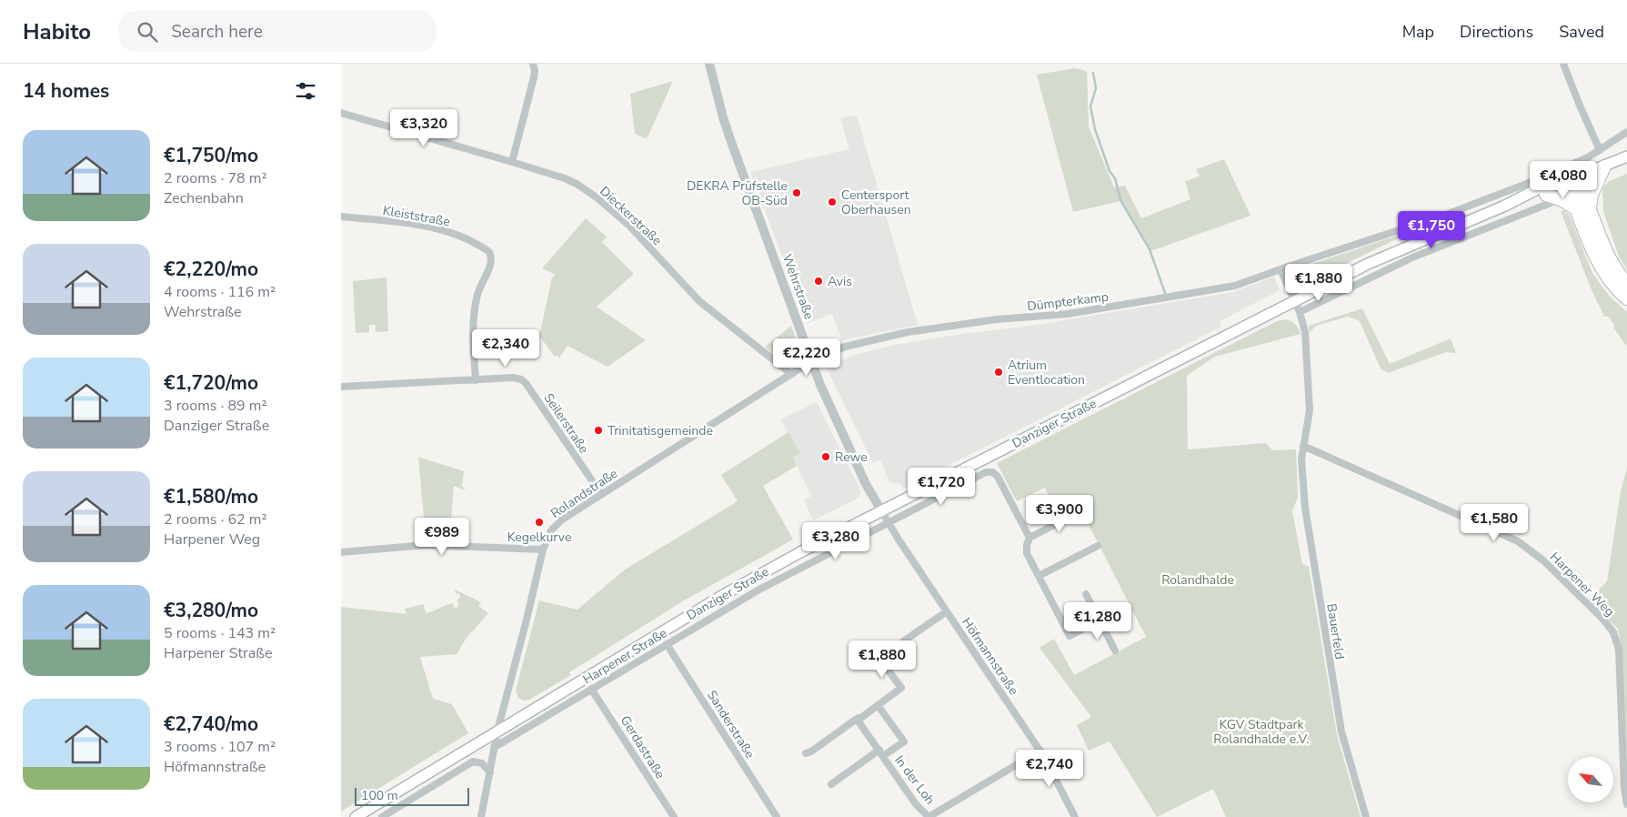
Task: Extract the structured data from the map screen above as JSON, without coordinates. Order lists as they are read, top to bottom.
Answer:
{
  "streets": {
    "main road": ["Danziger Straße"],
    "street": [
      "Kleiststraße",
      "Dieckerstraße",
      "Wehrstraße",
      "Dümpterkamp",
      "Seilerstraße",
      "Rolandstraße",
      "Harpener Weg",
      "Bauerfeld",
      "Harpener Straße",
      "Höfmannstraße",
      "Sanderstraße",
      "Gerdastraße",
      "In der Loh"
    ]
  },
  "crossings": [
    ["Kleiststraße", "Seilerstraße"],
    ["Dieckerstraße", "Rolandstraße"],
    ["Wehrstraße", "Dümpterkamp"],
    ["Wehrstraße", "Danziger Straße"],
    ["Wehrstraße", "Rolandstraße"],
    ["Wehrstraße", "Höfmannstraße"],
    ["Dümpterkamp", "Rolandstraße"],
    ["Dümpterkamp", "Bauerfeld"],
    ["Seilerstraße", "Rolandstraße"],
    ["Danziger Straße", "Rolandstraße"],
    ["Danziger Straße", "Bauerfeld"],
    ["Danziger Straße", "Höfmannstraße"],
    ["Rolandstraße", "Harpener Straße"],
    ["Harpener Weg", "Bauerfeld"],
    ["Harpener Straße", "Höfmannstraße"],
    ["Harpener Straße", "Sanderstraße"],
    ["Harpener Straße", "Gerdastraße"]
  ],
  "parks": ["Rolandhalde", "KGV Stadtpark Rolandhalde e.V."],
  "places": [
    "DEKRA Prüfstelle OB-Süd",
    "Centersport Oberhausen",
    "Avis",
    "Atrium Eventlocation",
    "Trinitatisgemeinde",
    "Rewe",
    "Kegelkurve"
  ],
  "scale_bar": "100 m",
  "north": "top left",
  "page": {
    "header": "Habito",
    "search": "Search here",
    "nav": ["Map", "Directions", "Saved"],
    "heading": "14 homes",
    "price": [
      "€3,320",
      "€4,080",
      "€1,750",
      "€1,880",
      "€2,340",
      "€2,220",
      "€1,720",
      "€3,900",
      "€1,580",
      "€989",
      "€3,280",
      "€1,280",
      "€1,880",
      "€2,740"
    ],
    "list": [
      {
        "name": "€1,750/mo",
        "note": "2 rooms · 78 m² · Zechenbahn"
      },
      {
        "name": "€2,220/mo",
        "note": "4 rooms · 116 m² · Wehrstraße"
      },
      {
        "name": "€1,720/mo",
        "note": "3 rooms · 89 m² · Danziger Straße"
      },
      {
        "name": "€1,580/mo",
        "note": "2 rooms · 62 m² · Harpener Weg"
      },
      {
        "name": "€3,280/mo",
        "note": "5 rooms · 143 m² · Harpener Straße"
      },
      {
        "name": "€2,740/mo",
        "note": "3 rooms · 107 m² · Höfmannstraße"
      }
    ],
    "scale": "100 m"
  }
}
